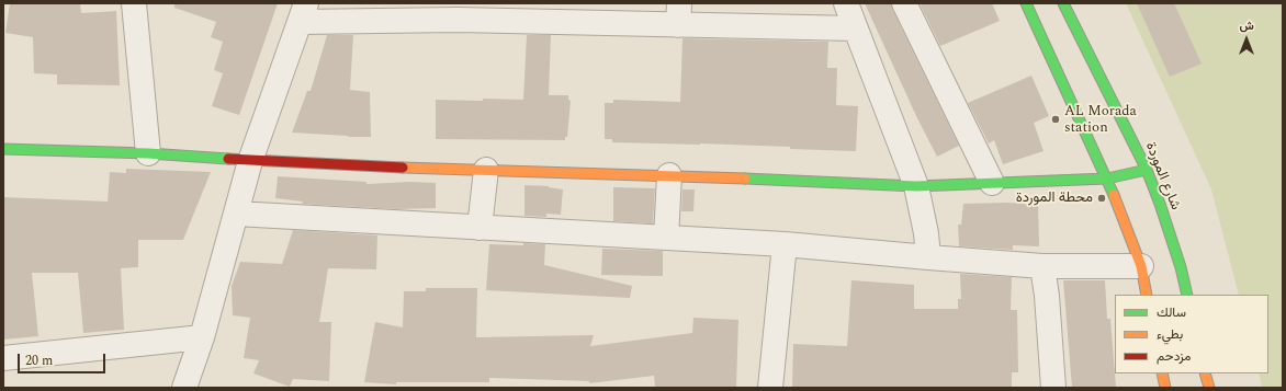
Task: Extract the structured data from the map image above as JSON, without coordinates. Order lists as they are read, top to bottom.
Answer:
{
  "streets": {
    "street": ["شارع الموردة"]
  },
  "places": ["AL Morada station", "محطة الموردة"],
  "legend": ["سالك", "بطيء", "مزدحم"],
  "scale_bar": "20 m",
  "north": "top"
}
